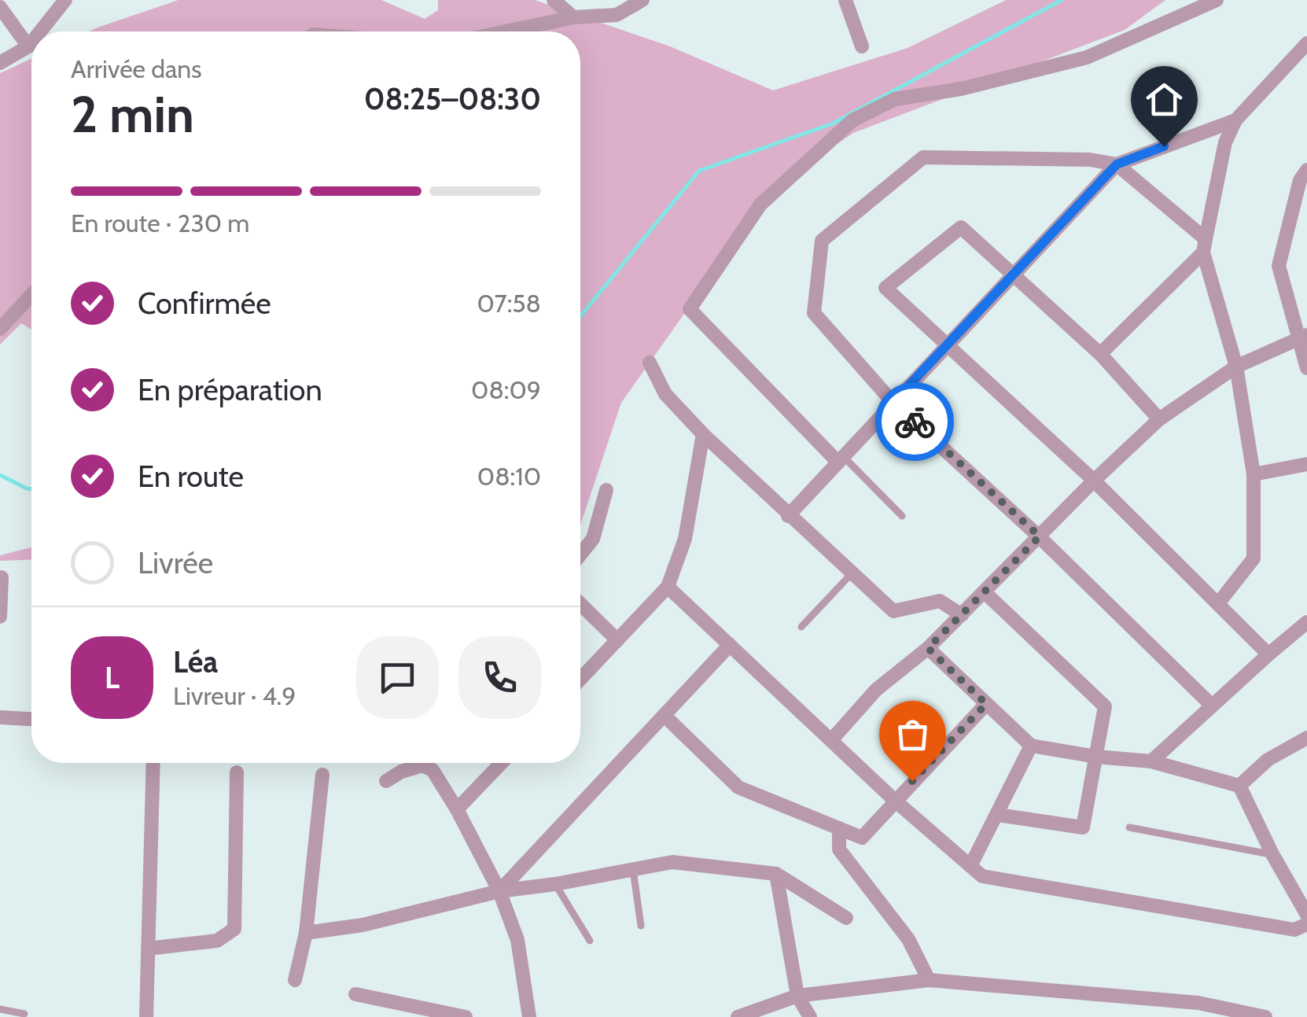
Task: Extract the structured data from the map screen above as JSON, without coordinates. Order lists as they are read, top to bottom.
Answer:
{
  "page": {
    "heading": ["2 min", "Arrivée dans", "08:25–08:30"],
    "panel": ["Léa", "Livreur · 4.9"],
    "bar": "En route · 230 m",
    "list": [
      ["Confirmée", "07:58"],
      ["En préparation", "08:09"],
      ["En route", "08:10"],
      "Livrée"
    ],
    "round": "L"
  }
}
